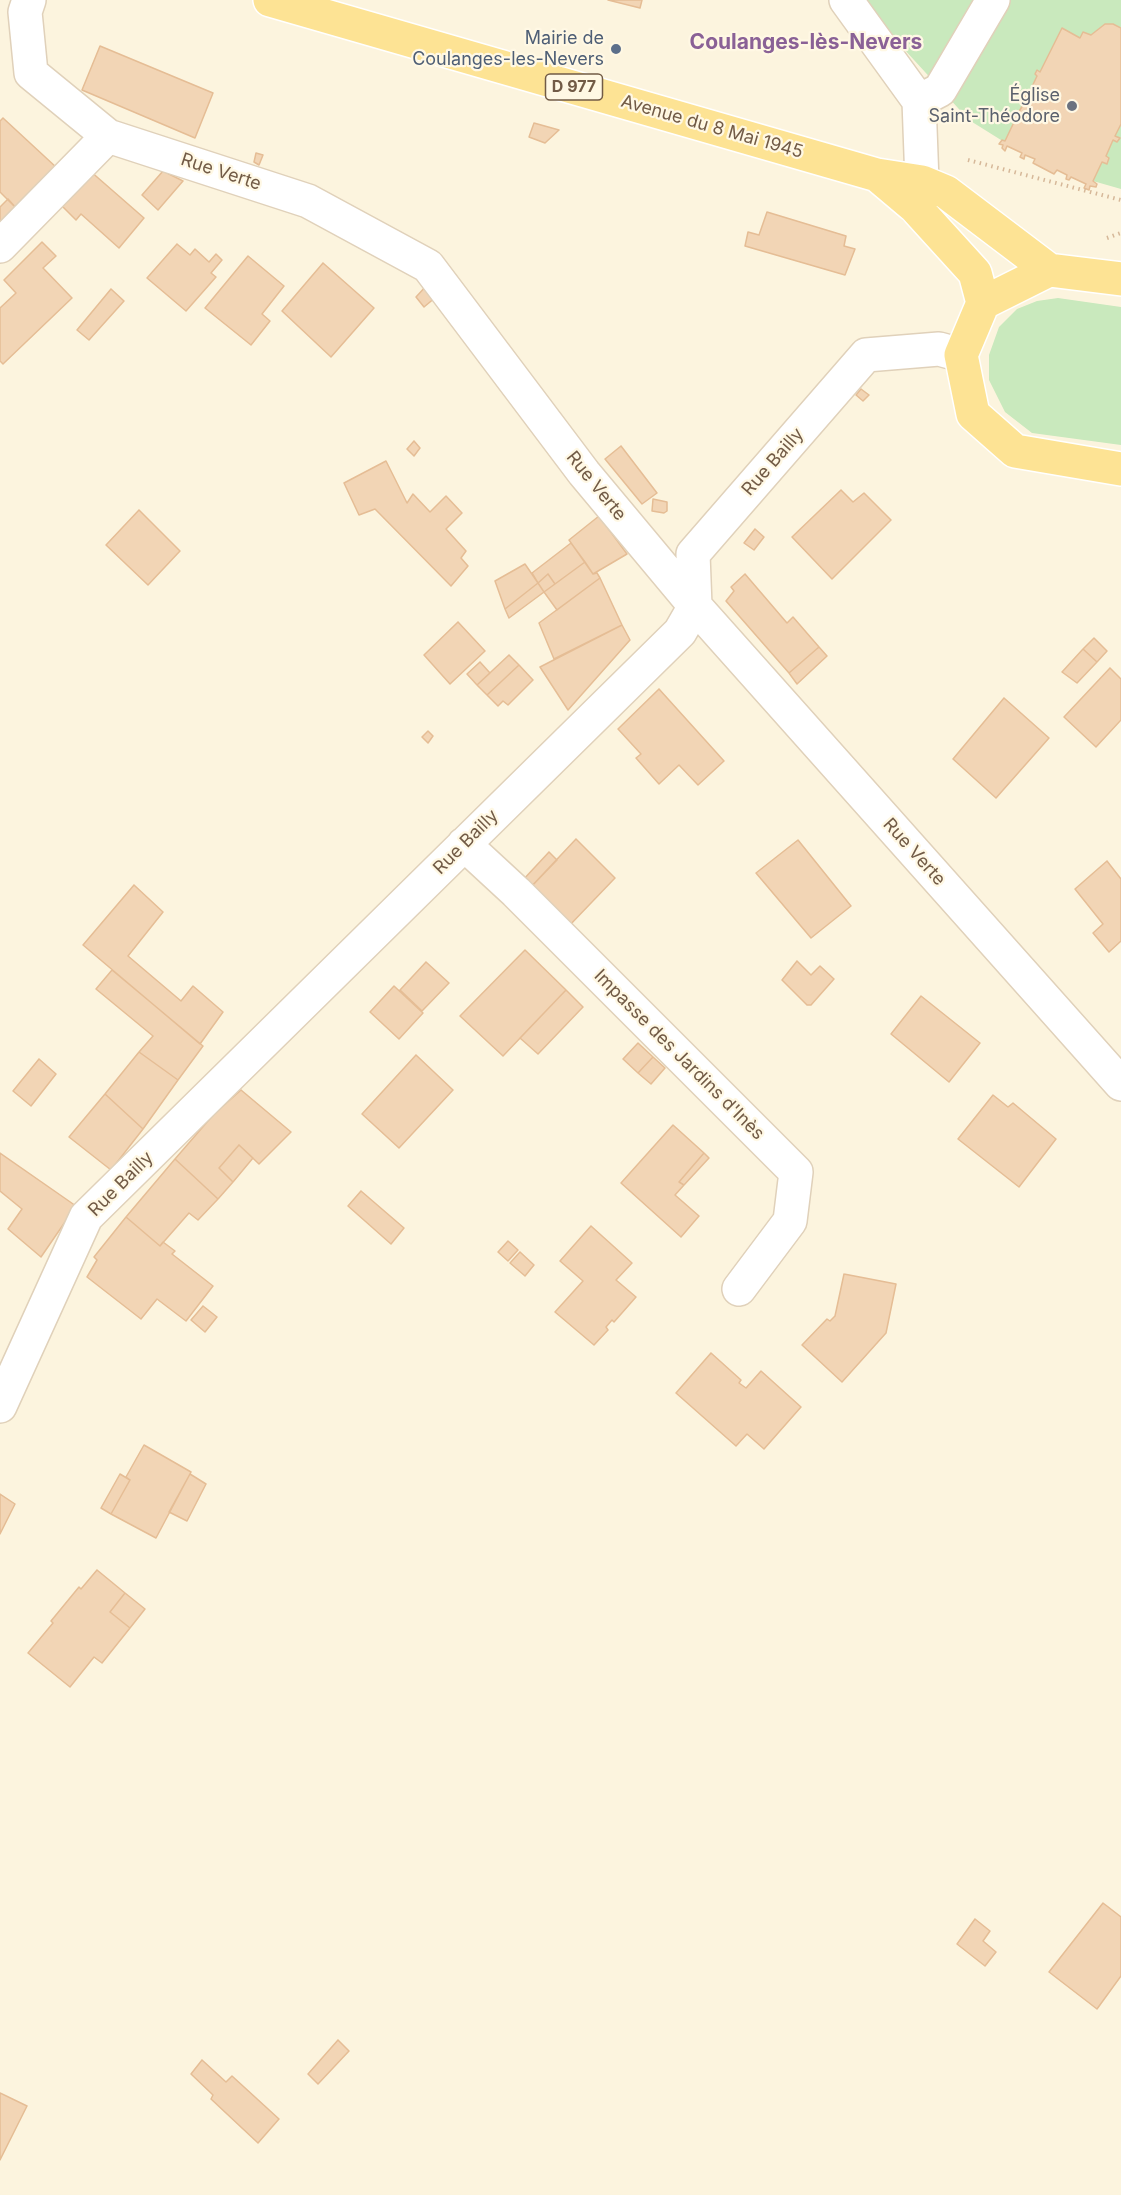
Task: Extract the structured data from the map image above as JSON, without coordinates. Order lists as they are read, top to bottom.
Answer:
{
  "streets": {
    "main road": ["D 977", "Avenue du 8 Mai 1945"],
    "street": ["Rue Verte", "Rue Bailly", "Impasse des Jardins d'Inès"]
  },
  "crossings": [
    ["Rue Verte", "Rue Bailly"],
    ["Rue Bailly", "Impasse des Jardins d'Inès"]
  ],
  "districts": ["Coulanges-lès-Nevers"],
  "places": ["Mairie de Coulanges-les-Nevers", "Église Saint-Théodore"]
}
